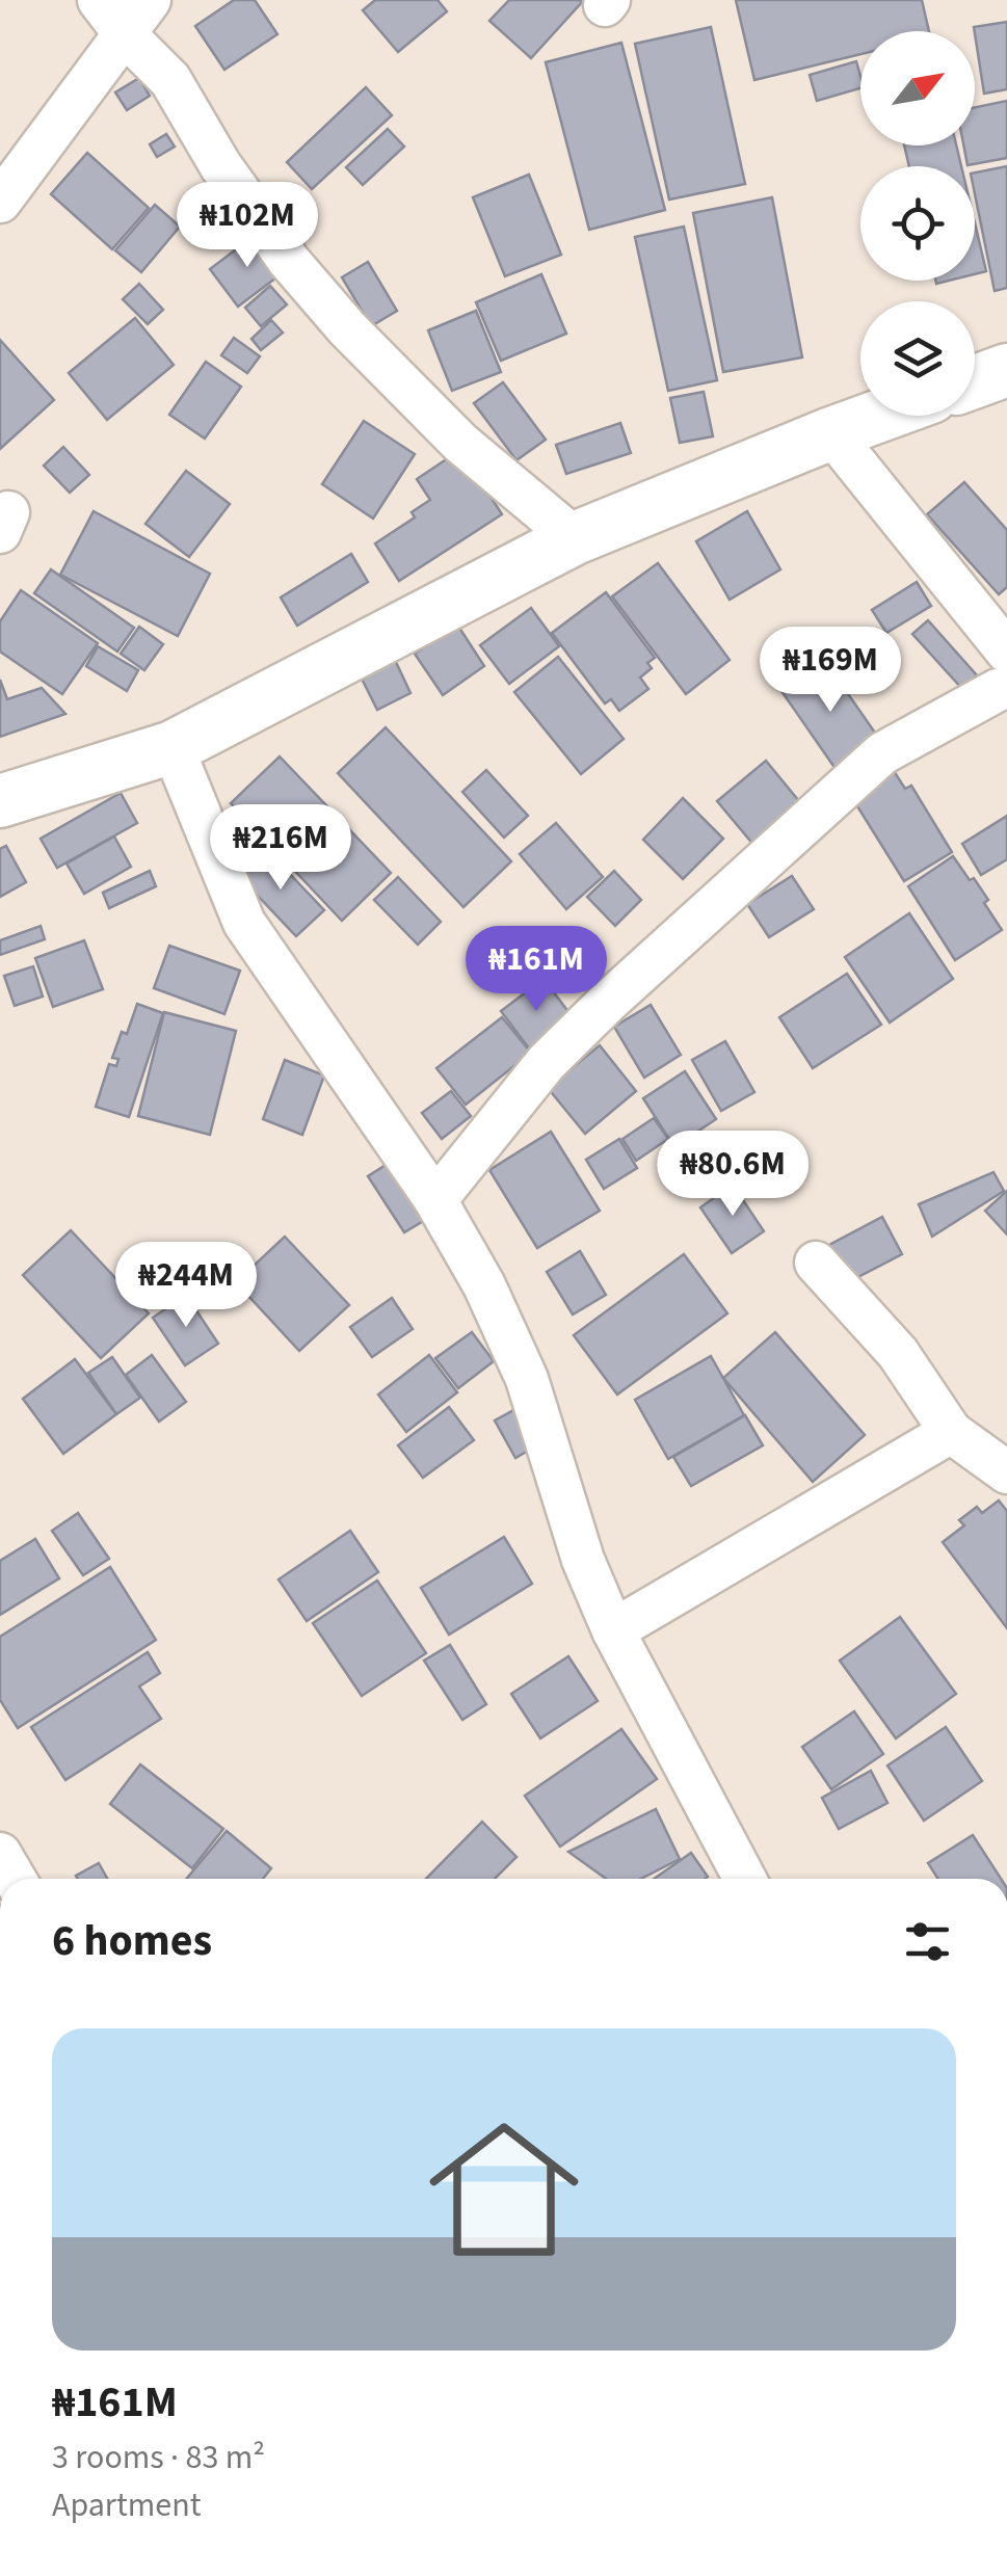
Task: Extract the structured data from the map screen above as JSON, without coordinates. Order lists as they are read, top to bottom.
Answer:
{
  "north": "top right",
  "page": {
    "price": [
      "₦102M",
      "₦169M",
      "₦216M",
      "₦161M",
      "₦80.6M",
      "₦244M"
    ],
    "heading": "6 homes",
    "list": [
      {
        "name": "₦161M",
        "note": "3 rooms · 83 m² · Apartment"
      }
    ]
  }
}
